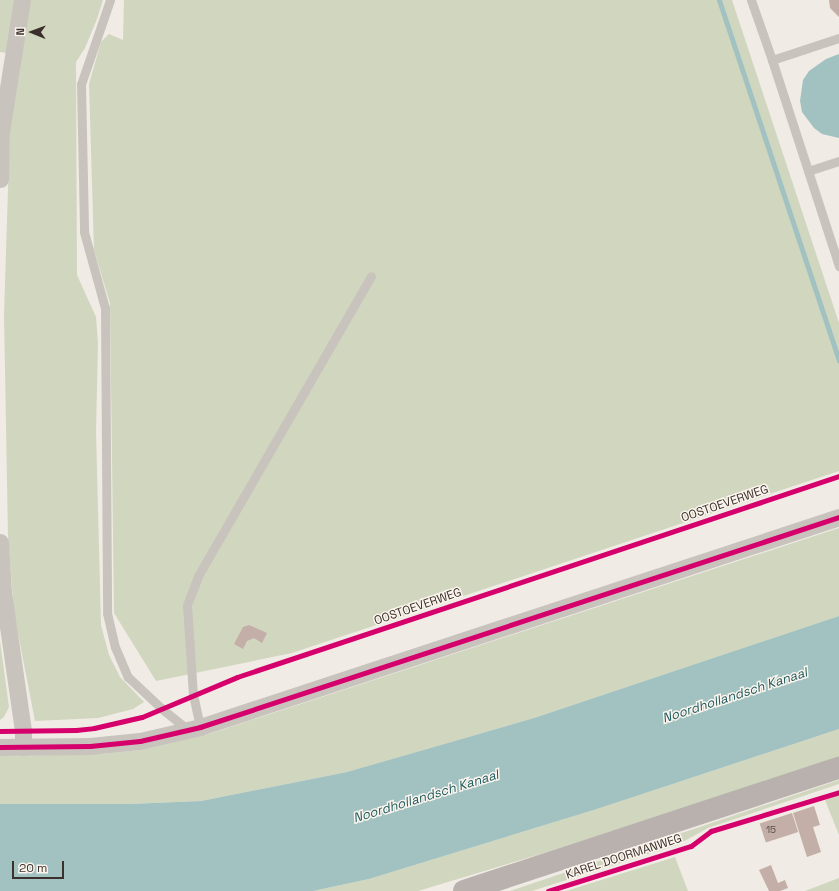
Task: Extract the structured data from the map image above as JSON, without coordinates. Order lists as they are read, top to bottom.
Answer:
{
  "streets": {
    "main road": ["KAREL DOORMANWEG"],
    "cycle path": ["OOSTOEVERWEG"]
  },
  "water": ["Noordhollandsch Kanaal"],
  "house_numbers": ["15"],
  "scale_bar": "20 m",
  "north": "left"
}
